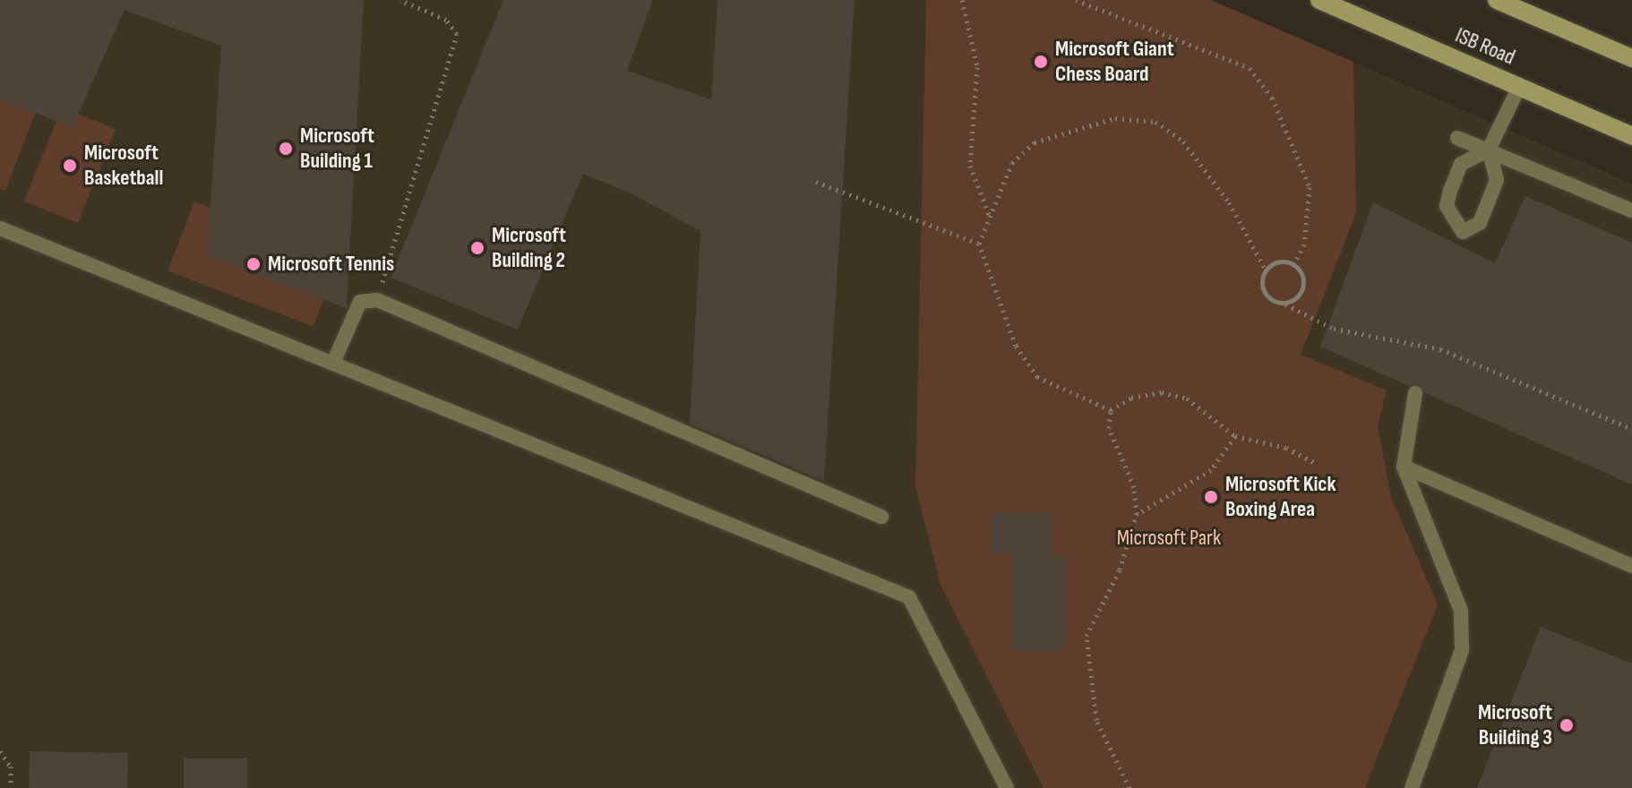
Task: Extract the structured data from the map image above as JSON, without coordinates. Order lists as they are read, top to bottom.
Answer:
{
  "streets": {
    "main road": ["ISB Road"]
  },
  "parks": ["Microsoft Park"],
  "places": [
    "Microsoft Giant Chess Board",
    "Microsoft Building 1",
    "Microsoft Basketball",
    "Microsoft Building 2",
    "Microsoft Tennis",
    "Microsoft Kick Boxing Area",
    "Microsoft Building 3"
  ]
}
